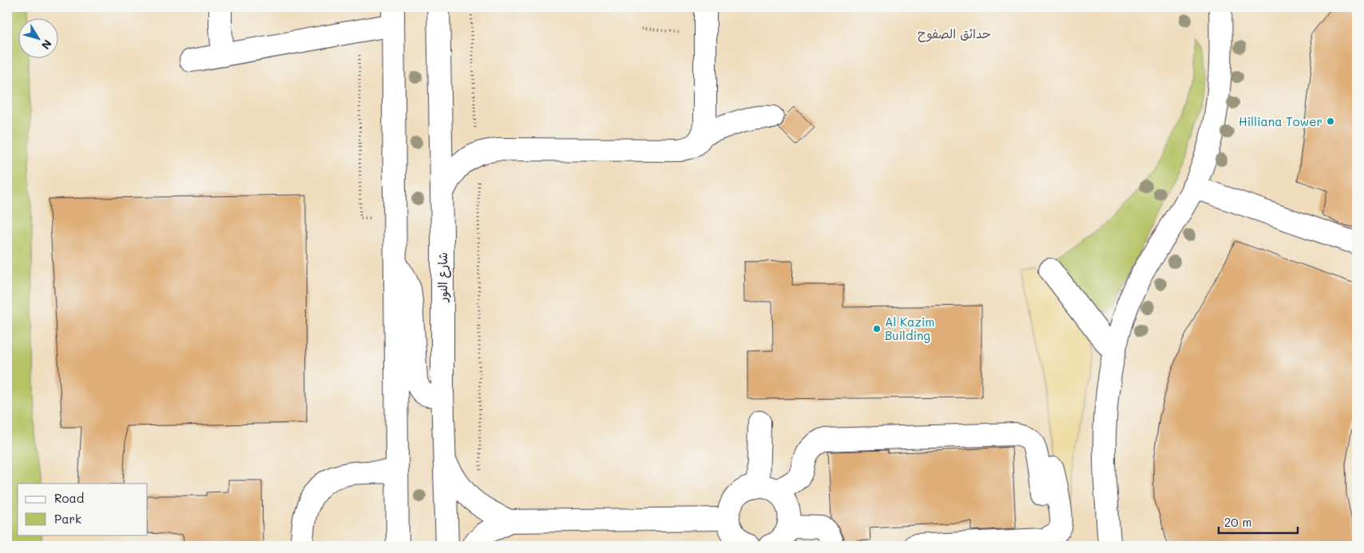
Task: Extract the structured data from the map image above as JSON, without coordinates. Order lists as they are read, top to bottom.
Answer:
{
  "streets": {
    "street": ["شارع النور"]
  },
  "districts": ["حدائق الصفوح"],
  "places": ["Hilliana Tower", "Al Kazim Building"],
  "legend": ["Road", "Park"],
  "scale_bar": "20 m",
  "north": "bottom right"
}
